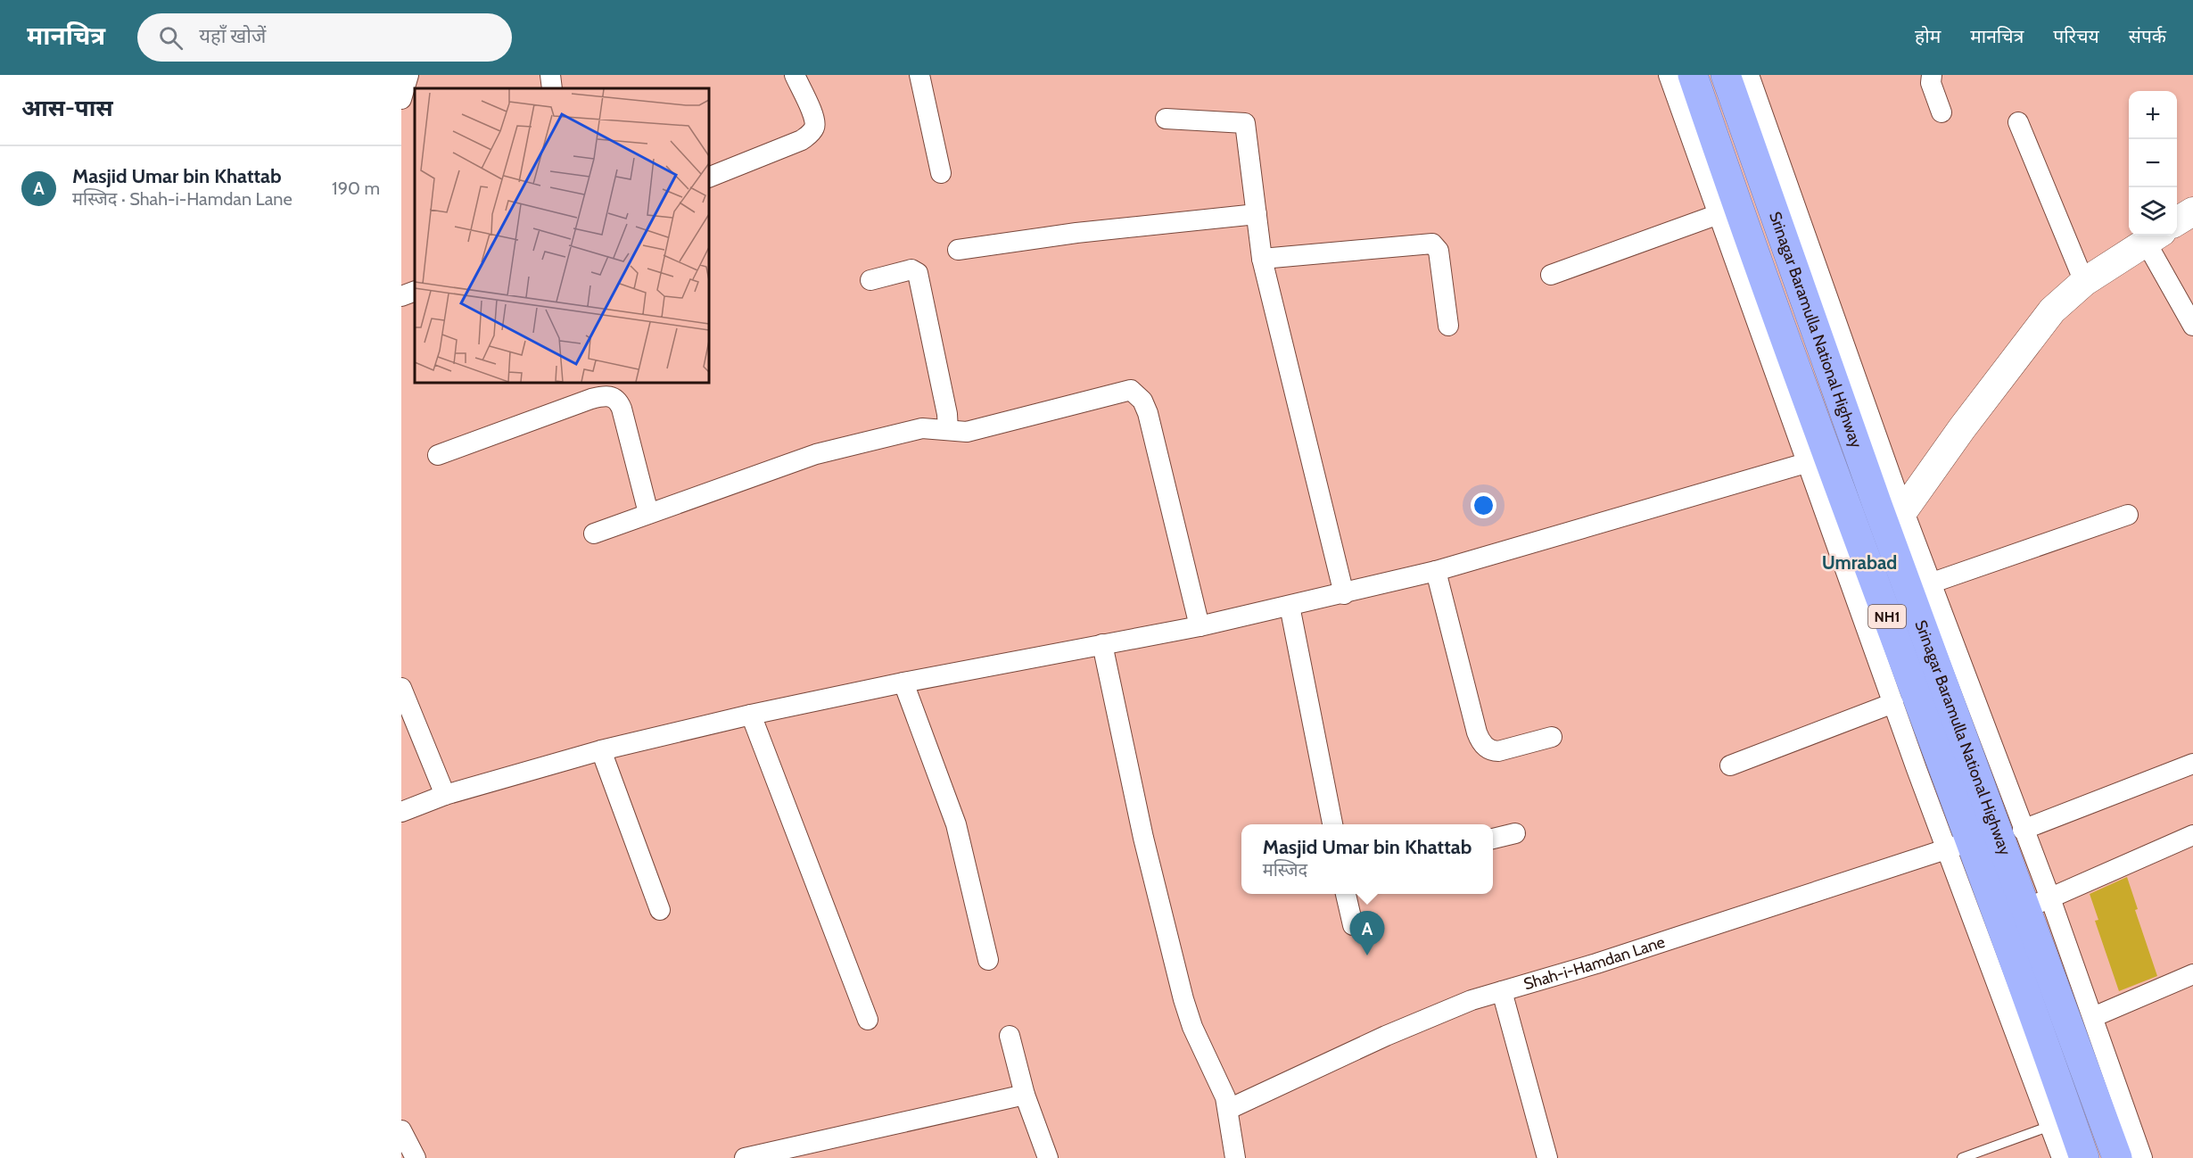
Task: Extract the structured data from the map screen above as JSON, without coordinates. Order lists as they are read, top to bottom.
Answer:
{
  "streets": {
    "highway": ["Srinagar Baramulla National Highway", "NH1"],
    "street": ["Shah-i-Hamdan Lane"]
  },
  "crossings": [
    ["NH1", "Shah-i-Hamdan Lane"]
  ],
  "districts": ["Umrabad"],
  "page": {
    "header": "मानचित्र",
    "search": "यहाँ खोजें",
    "nav": [
      "होम",
      "मानचित्र",
      "परिचय",
      "संपर्क"
    ],
    "heading": "आस-पास",
    "map_buttons": ["+", "−"],
    "list": [
      {
        "mark": "A",
        "name": "Masjid Umar bin Khattab",
        "note": "मस्जिद · Shah-i-Hamdan Lane",
        "value": "190 m"
      }
    ],
    "popup": ["Masjid Umar bin Khattab", "मस्जिद"],
    "pins": "A"
  }
}
